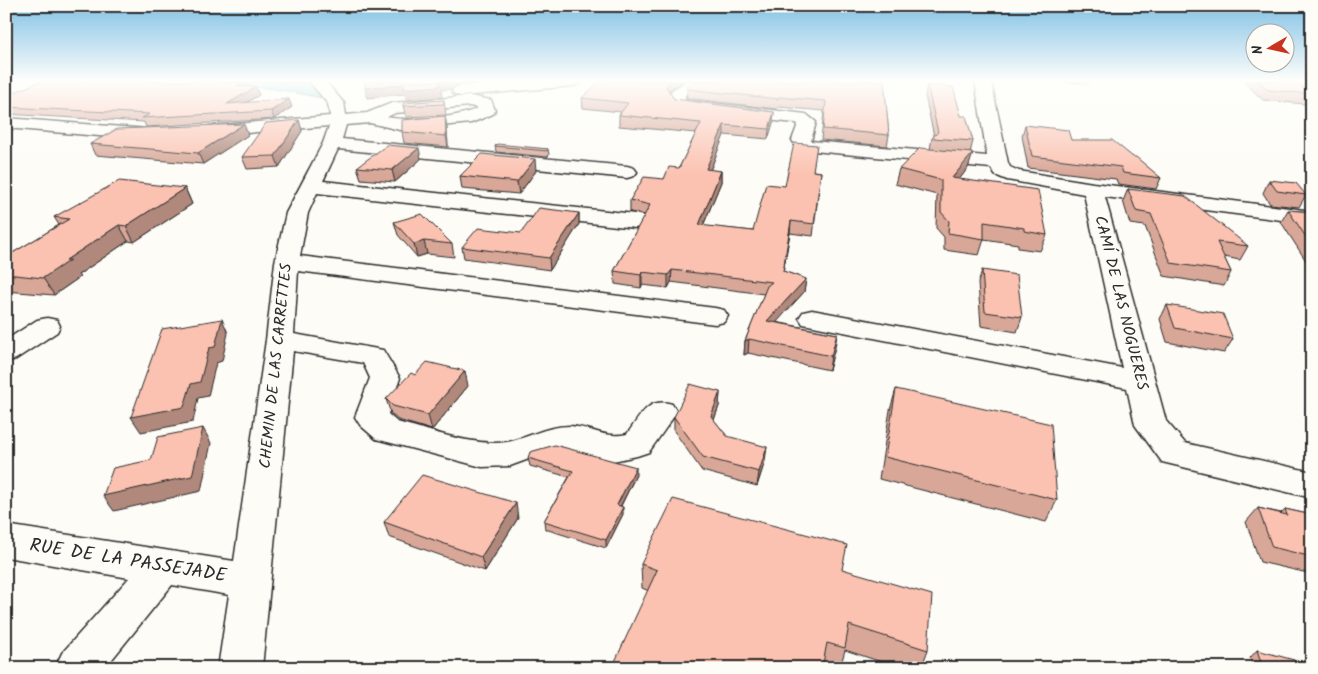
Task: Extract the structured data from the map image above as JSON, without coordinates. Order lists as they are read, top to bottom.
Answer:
{
  "streets": {
    "street": ["CAMÍ DE LAS NOGUERES", "CHEMIN DE LAS CARRETTES", "RUE DE LA PASSEJADE"]
  },
  "crossings": [
    ["CHEMIN DE LAS CARRETTES", "RUE DE LA PASSEJADE"]
  ],
  "north": "left"
}
